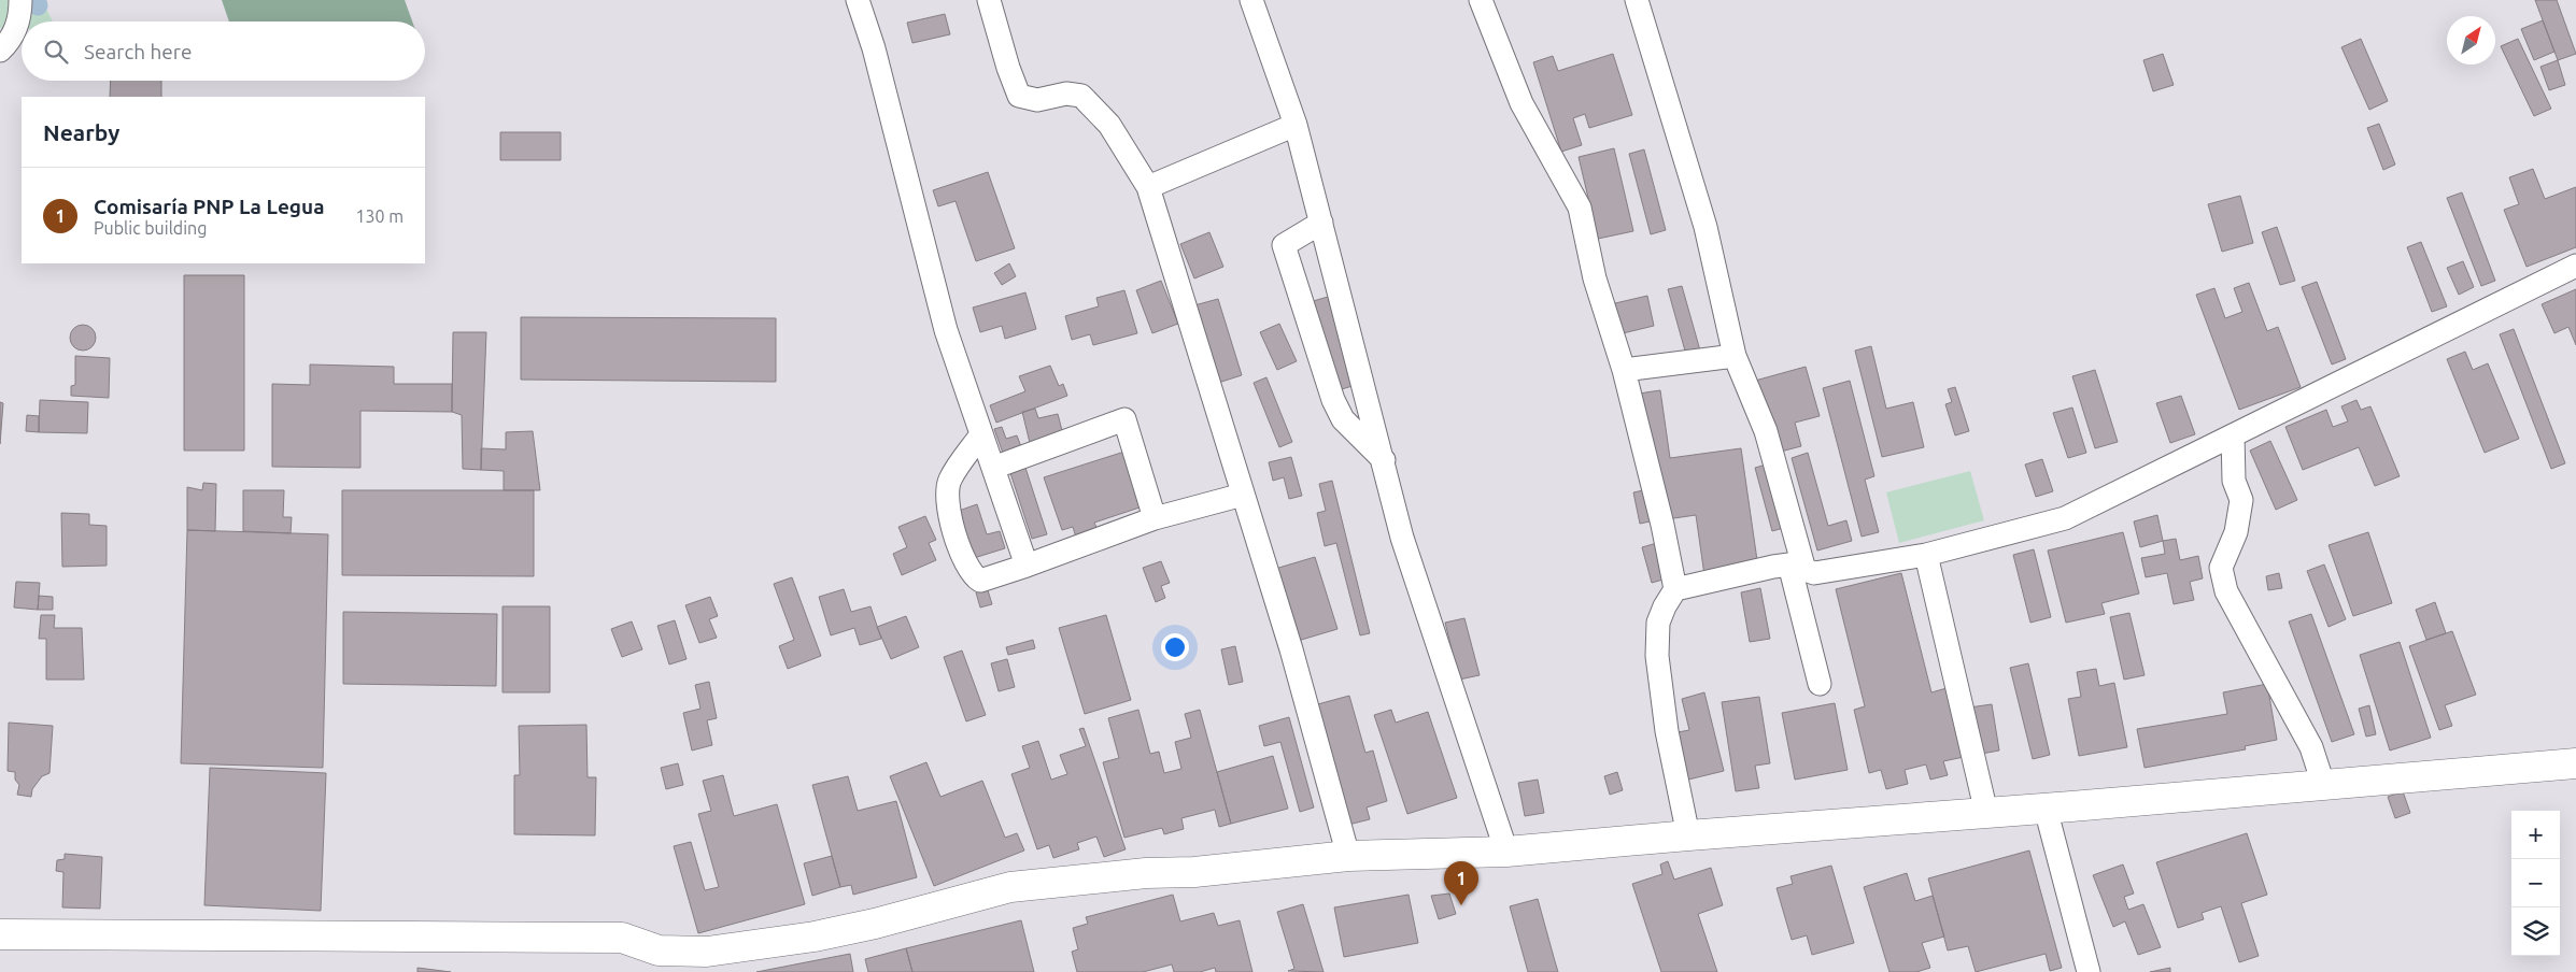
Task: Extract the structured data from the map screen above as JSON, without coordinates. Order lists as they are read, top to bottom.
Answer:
{
  "north": "top right",
  "page": {
    "search": "Search here",
    "heading": "Nearby",
    "list": [
      {
        "mark": "1",
        "name": "Comisaría PNP La Legua",
        "note": "Public building",
        "value": "130 m"
      }
    ],
    "map_buttons": ["+", "−"],
    "pins": "1"
  }
}
